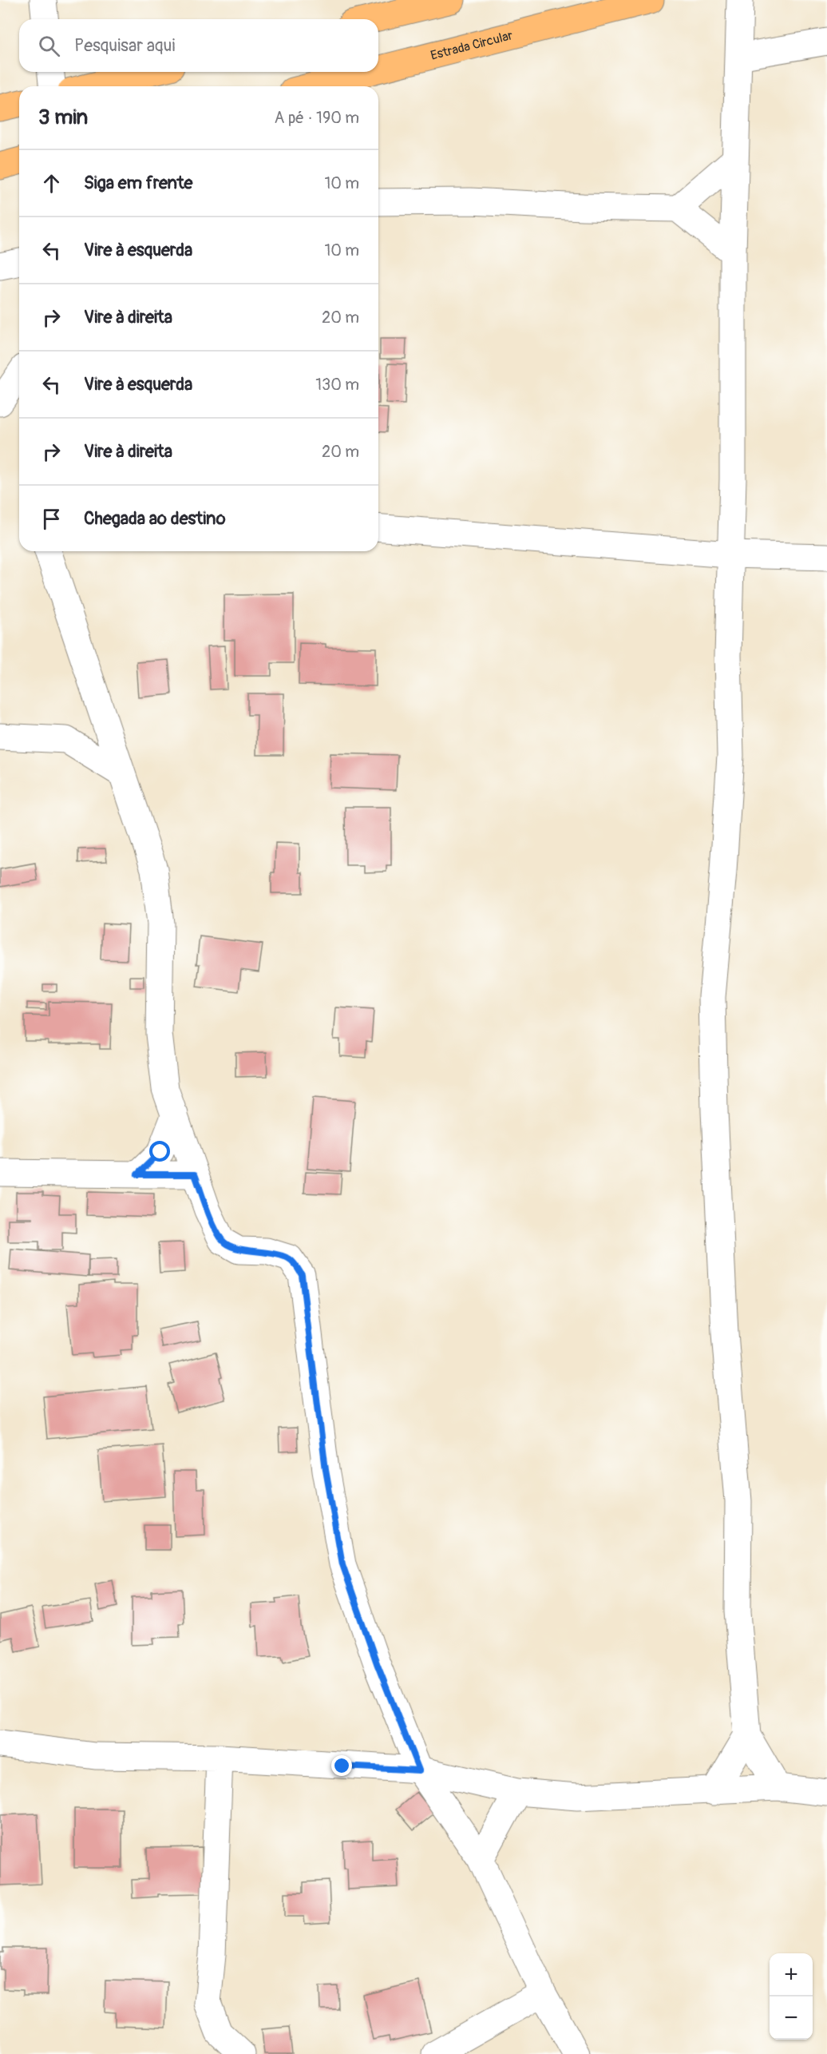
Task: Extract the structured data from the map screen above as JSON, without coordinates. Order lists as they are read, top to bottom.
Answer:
{
  "streets": {
    "main road": ["Estrada Circular"]
  },
  "page": {
    "search": "Pesquisar aqui",
    "heading": ["3 min", "A pé · 190 m"],
    "list": [
      ["Siga em frente", "10 m"],
      ["Vire à esquerda", "10 m"],
      ["Vire à direita", "20 m"],
      ["Vire à esquerda", "130 m"],
      ["Vire à direita", "20 m"],
      "Chegada ao destino"
    ],
    "map_buttons": ["+", "−"]
  }
}
